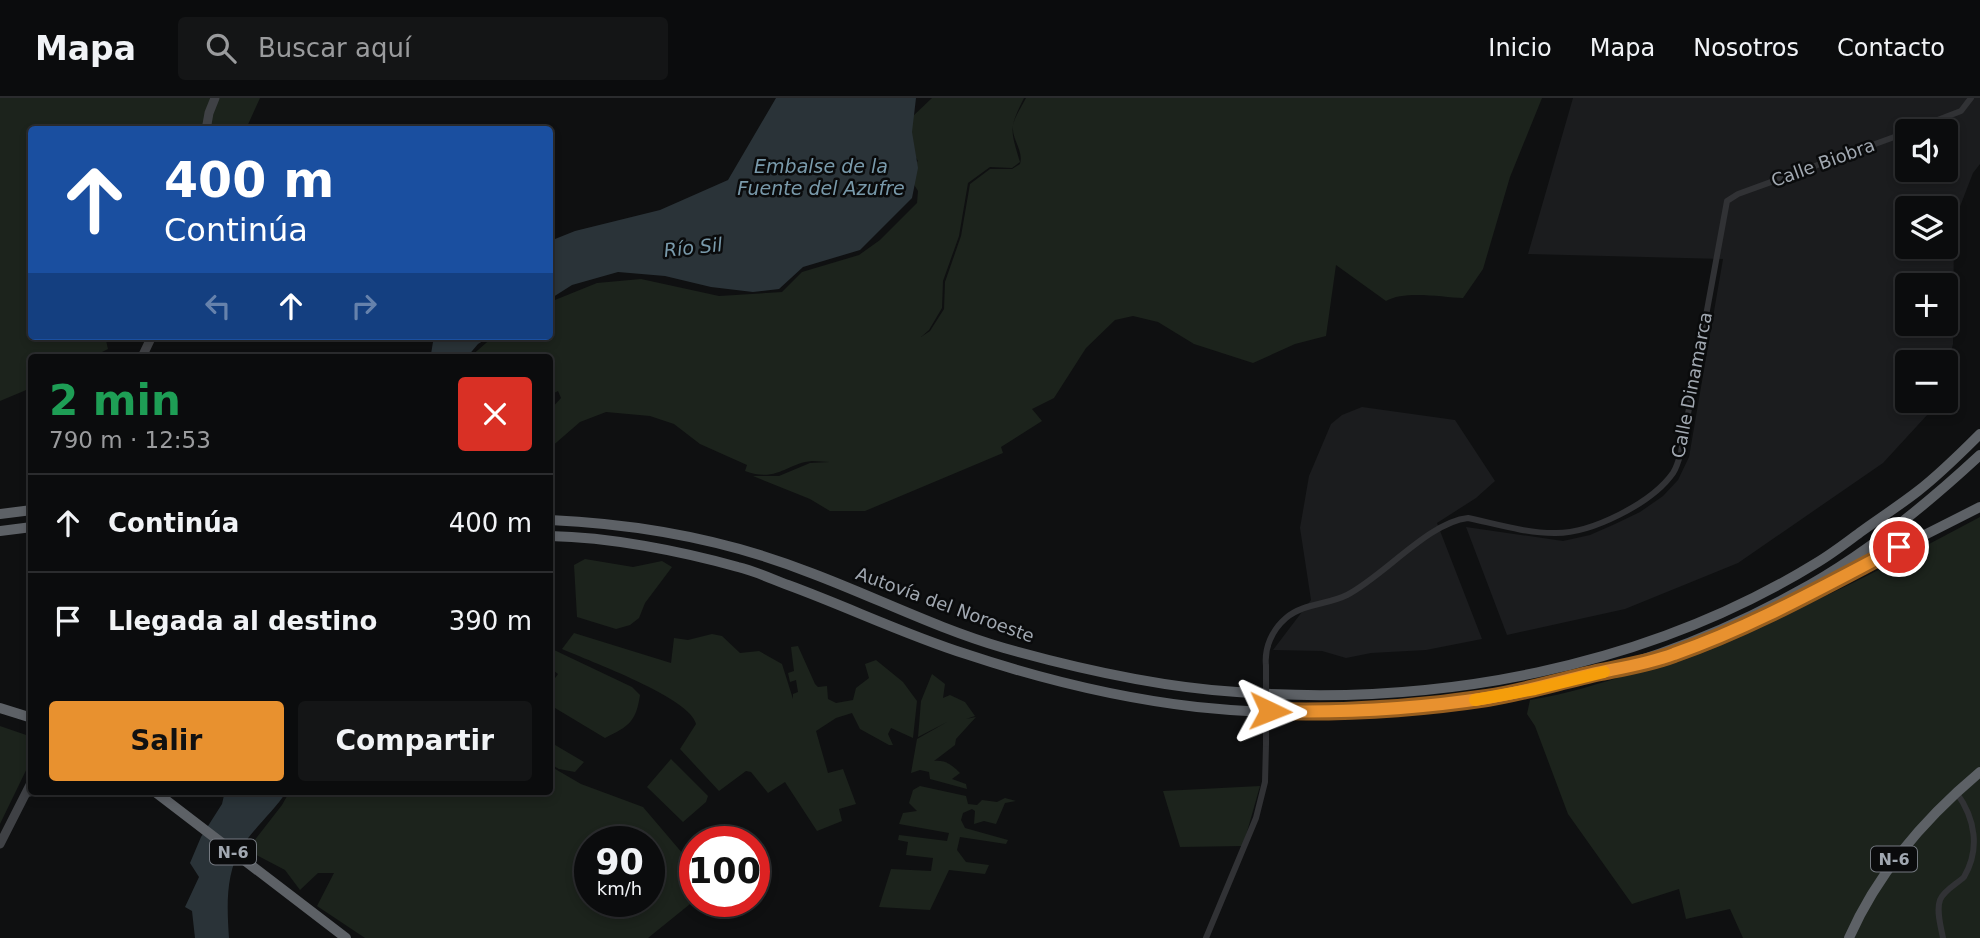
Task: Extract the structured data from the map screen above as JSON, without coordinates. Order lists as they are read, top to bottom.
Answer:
{
  "streets": {
    "highway": ["Autovía del Noroeste", "N-6"],
    "street": ["Calle Biobra", "Calle Dinamarca"]
  },
  "crossings": [
    ["Calle Biobra", "Calle Dinamarca"]
  ],
  "water": ["Embalse de la Fuente del Azufre", "Río Sil"],
  "page": {
    "header": "Mapa",
    "search": "Buscar aquí",
    "nav": [
      "Inicio",
      "Mapa",
      "Nosotros",
      "Contacto"
    ],
    "map_buttons": ["+", "−"],
    "turn": ["400 m", "Continúa"],
    "heading": ["2 min", "790 m · 12:53"],
    "list": [
      {
        "name": "Continúa",
        "value": "400 m"
      },
      {
        "name": "Llegada al destino",
        "value": "390 m"
      }
    ],
    "buttons": ["Salir", "Compartir"],
    "speed": "90 km/h",
    "limit": "100"
  }
}
